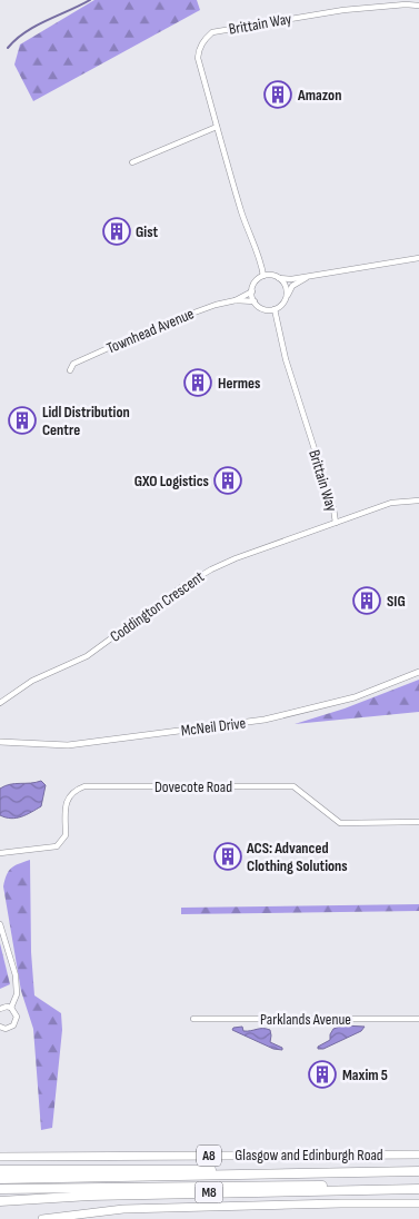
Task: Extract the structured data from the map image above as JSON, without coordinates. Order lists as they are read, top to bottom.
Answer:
{
  "streets": {
    "highway": ["Glasgow and Edinburgh Road", "A8", "M8"],
    "street": [
      "Brittain Way",
      "Townhead Avenue",
      "Coddington Crescent",
      "McNeil Drive",
      "Dovecote Road",
      "Parklands Avenue"
    ]
  },
  "crossings": [
    ["Brittain Way", "Townhead Avenue"],
    ["Brittain Way", "Coddington Crescent"]
  ],
  "places": {
    "building": [
      "Amazon",
      "Gist",
      "Hermes",
      "Lidl Distribution Centre",
      "GXO Logistics",
      "SIG",
      "ACS: Advanced Clothing Solutions",
      "Maxim 5"
    ]
  }
}
